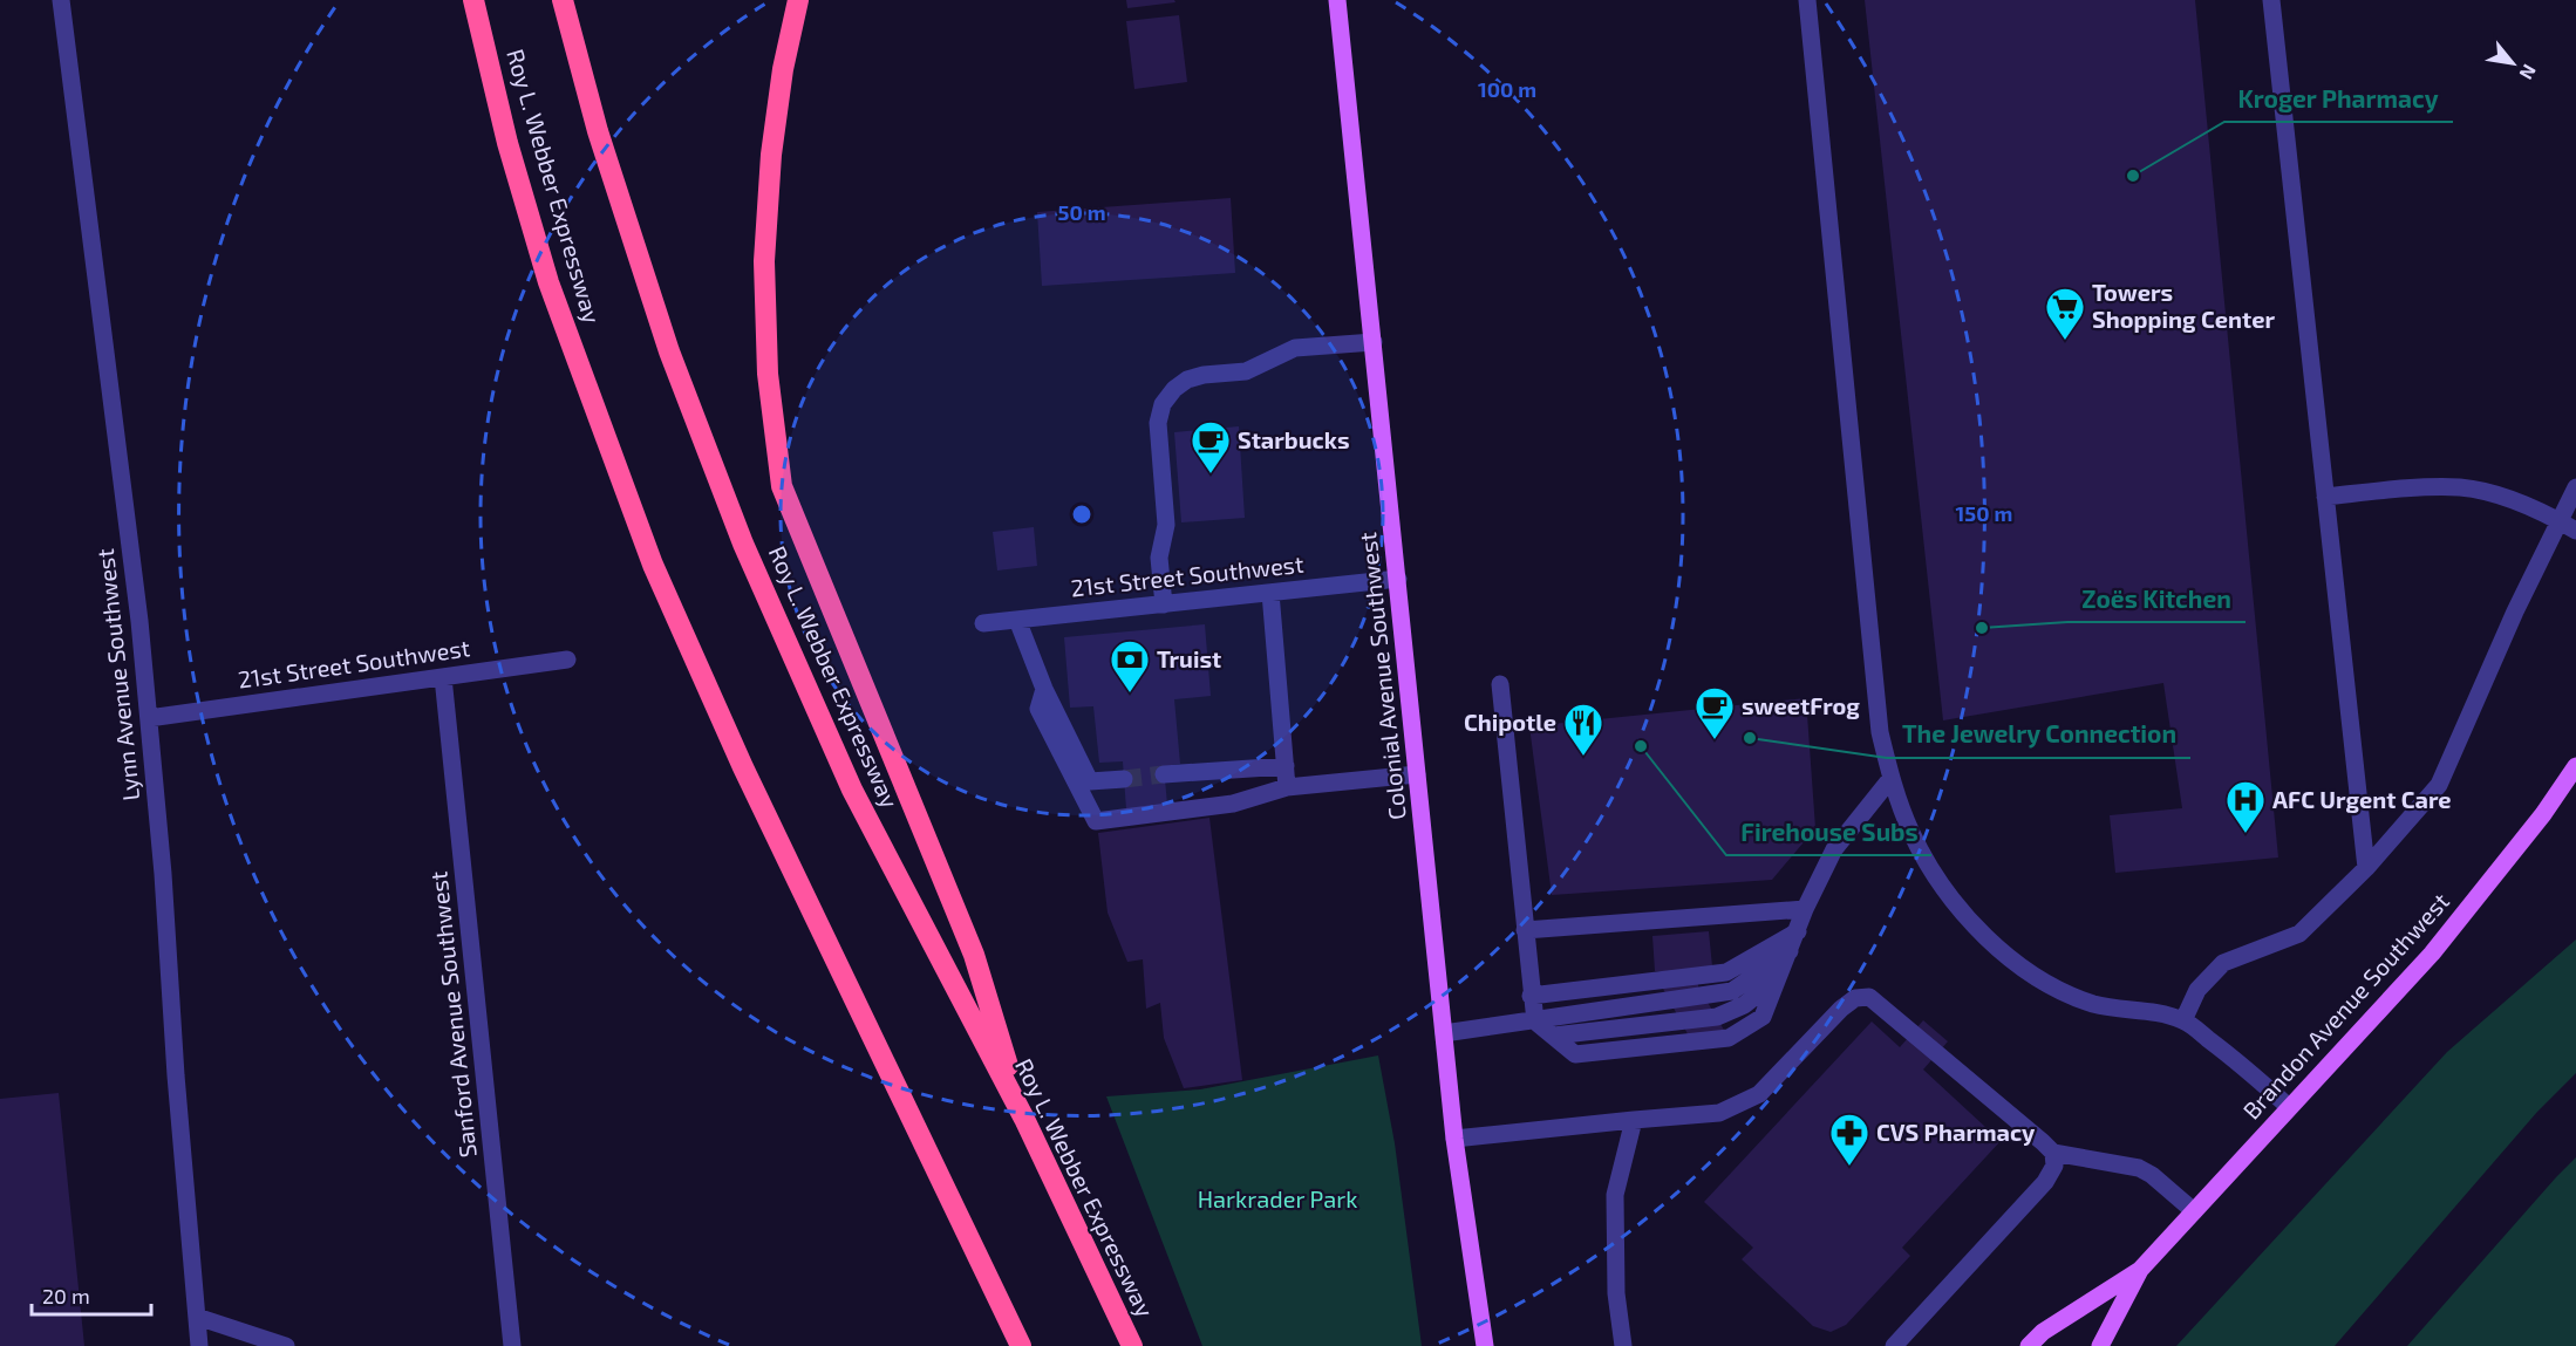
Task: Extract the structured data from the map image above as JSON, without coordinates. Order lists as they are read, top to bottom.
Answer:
{
  "streets": {
    "highway": ["Roy L. Webber Expressway"],
    "main road": ["Colonial Avenue Southwest", "Brandon Avenue Southwest"],
    "street": ["21st Street Southwest", "Lynn Avenue Southwest", "Sanford Avenue Southwest"]
  },
  "crossings": [
    ["21st Street Southwest", "Lynn Avenue Southwest"],
    ["21st Street Southwest", "Colonial Avenue Southwest"],
    ["21st Street Southwest", "Sanford Avenue Southwest"]
  ],
  "parks": ["Harkrader Park"],
  "places": {
    "other": [
      "Kroger Pharmacy",
      "Zoës Kitchen",
      "The Jewelry Connection",
      "Firehouse Subs"
    ],
    "supermarket": ["Towers Shopping Center"],
    "cafe": ["Starbucks", "sweetFrog"],
    "bank": ["Truist"],
    "restaurant": ["Chipotle"],
    "hospital": ["AFC Urgent Care"],
    "pharmacy": ["CVS Pharmacy"]
  },
  "scale_bar": "20 m",
  "north": "bottom right",
  "rings": ["100 m", "50 m", "150 m"]
}
